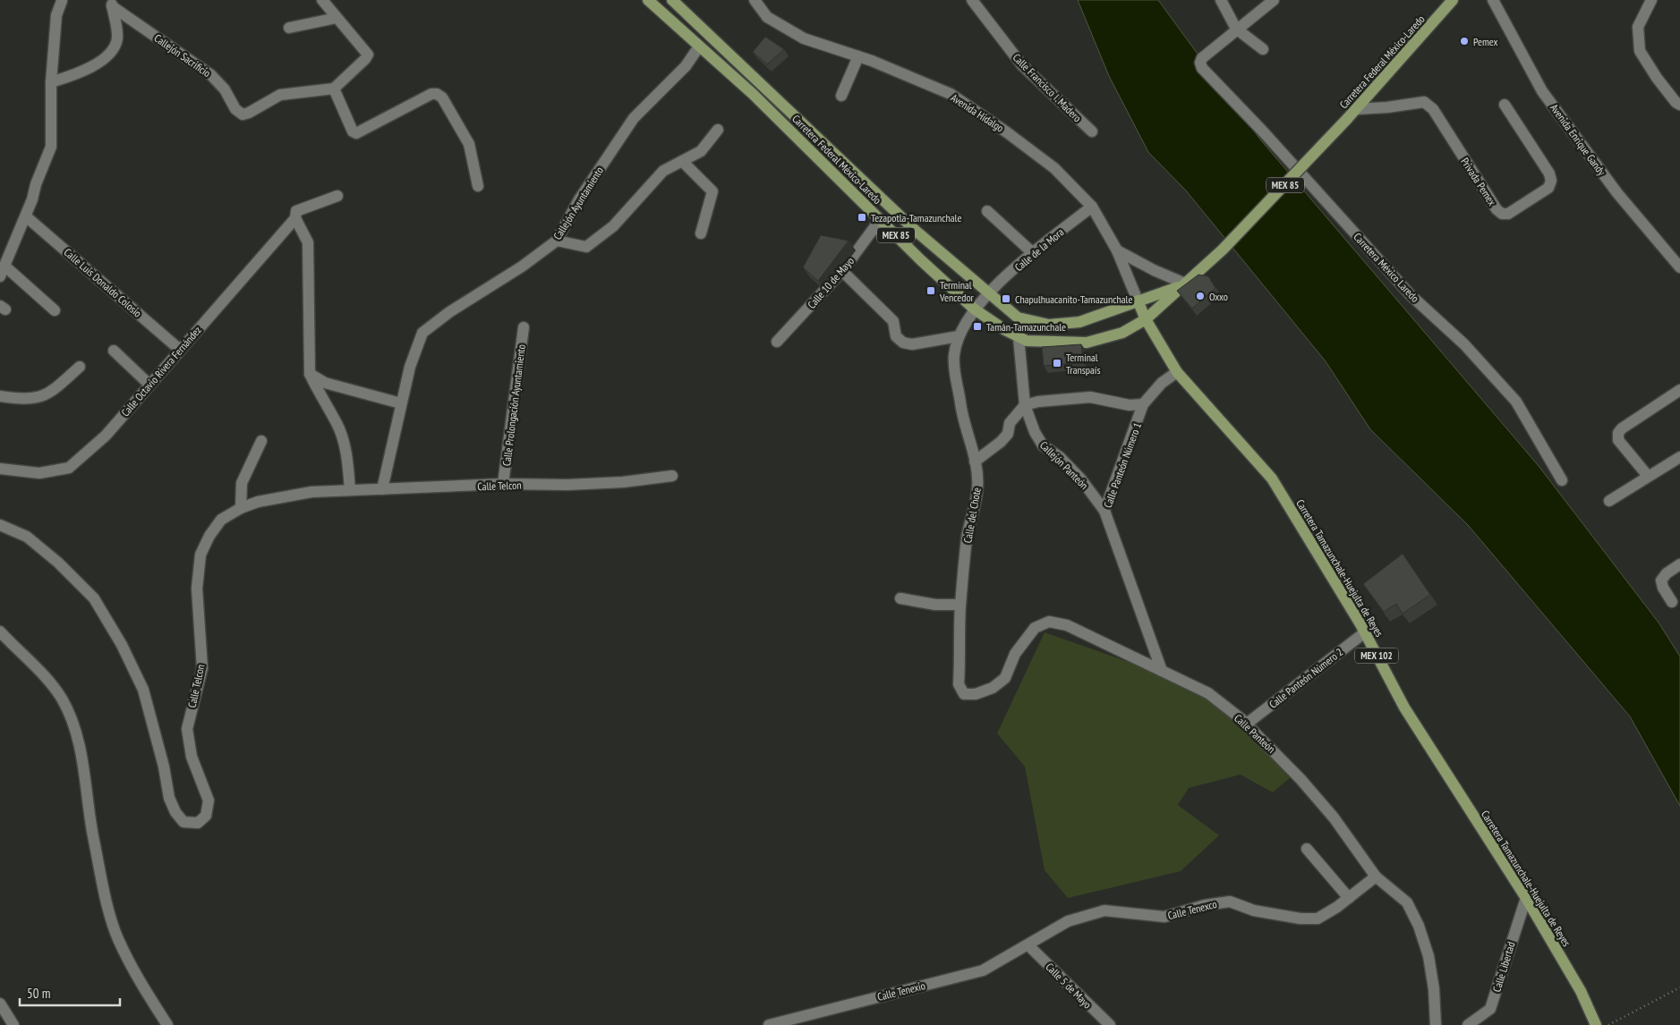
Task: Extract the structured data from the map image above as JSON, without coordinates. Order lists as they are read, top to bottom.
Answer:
{
  "streets": {
    "main road": [
      "Carretera Federal México-Laredo",
      "MEX 85",
      "Carretera Tamazunchale-Huejulta de Reyes",
      "MEX 102"
    ],
    "street": [
      "Callejón Sacrificio",
      "Calle Francisco I. Madero",
      "Avenida Hidalgo",
      "Avenida Enrique Gandy",
      "Privada Pemex",
      "Callejón Ayuntamiento",
      "Calle de la Mora",
      "Carretera México Laredo",
      "Calle Luis Donaldo Colosio",
      "Calle 10 de Mayo",
      "Calle Octavio Rivera Fernández",
      "Calle Prolongación Ayuntamiento",
      "Callejón Panteón",
      "Calle Panteón Número 1",
      "Calle Telcon",
      "Calle del Chote",
      "Calle Panteón Número 2",
      "Calle Panteón",
      "Calle Tenexco",
      "Calle Libertad",
      "Calle 5 de Mayo",
      "Calle Tenexio"
    ]
  },
  "crossings": [
    ["Carretera Federal México-Laredo", "Avenida Hidalgo"],
    ["Carretera Federal México-Laredo", "Privada Pemex"],
    ["Carretera Federal México-Laredo", "Callejón Ayuntamiento"],
    ["Carretera Federal México-Laredo", "Calle de la Mora"],
    ["Carretera Federal México-Laredo", "Calle 10 de Mayo"],
    ["Carretera Federal México-Laredo", "Callejón Panteón"],
    ["Carretera Federal México-Laredo", "Calle del Chote"],
    ["Carretera Federal México-Laredo", "Carretera Tamazunchale-Huejulta de Reyes"],
    ["Avenida Hidalgo", "Calle de la Mora"],
    ["Avenida Hidalgo", "Carretera Tamazunchale-Huejulta de Reyes"],
    ["Callejón Ayuntamiento", "Calle Telcon"],
    ["Calle de la Mora", "Calle del Chote"],
    ["Calle Luis Donaldo Colosio", "Calle Octavio Rivera Fernández"],
    ["Calle Prolongación Ayuntamiento", "Calle Telcon"],
    ["Callejón Panteón", "Calle Panteón Número 1"],
    ["Calle Panteón Número 1", "Carretera Tamazunchale-Huejulta de Reyes"],
    ["Calle Panteón Número 1", "Calle Panteón"],
    ["Calle del Chote", "Calle Panteón"],
    ["Carretera Tamazunchale-Huejulta de Reyes", "Calle Panteón Número 2"],
    ["Carretera Tamazunchale-Huejulta de Reyes", "Calle Libertad"],
    ["Calle Panteón Número 2", "Calle Panteón"],
    ["Calle Panteón", "Calle Tenexco"],
    ["Calle Tenexco", "Calle 5 de Mayo"],
    ["Calle Tenexco", "Calle Tenexio"],
    ["Calle 5 de Mayo", "Calle Tenexio"]
  ],
  "places": {
    "other": ["Pemex", "Oxxo"],
    "transit": [
      "Tezapotla-Tamazunchale",
      "Terminal Vencedor",
      "Chapulhuacanito-Tamazunchale",
      "Tamán-Tamazunchale",
      "Terminal Transpaís"
    ]
  },
  "scale_bar": "50 m"
}
